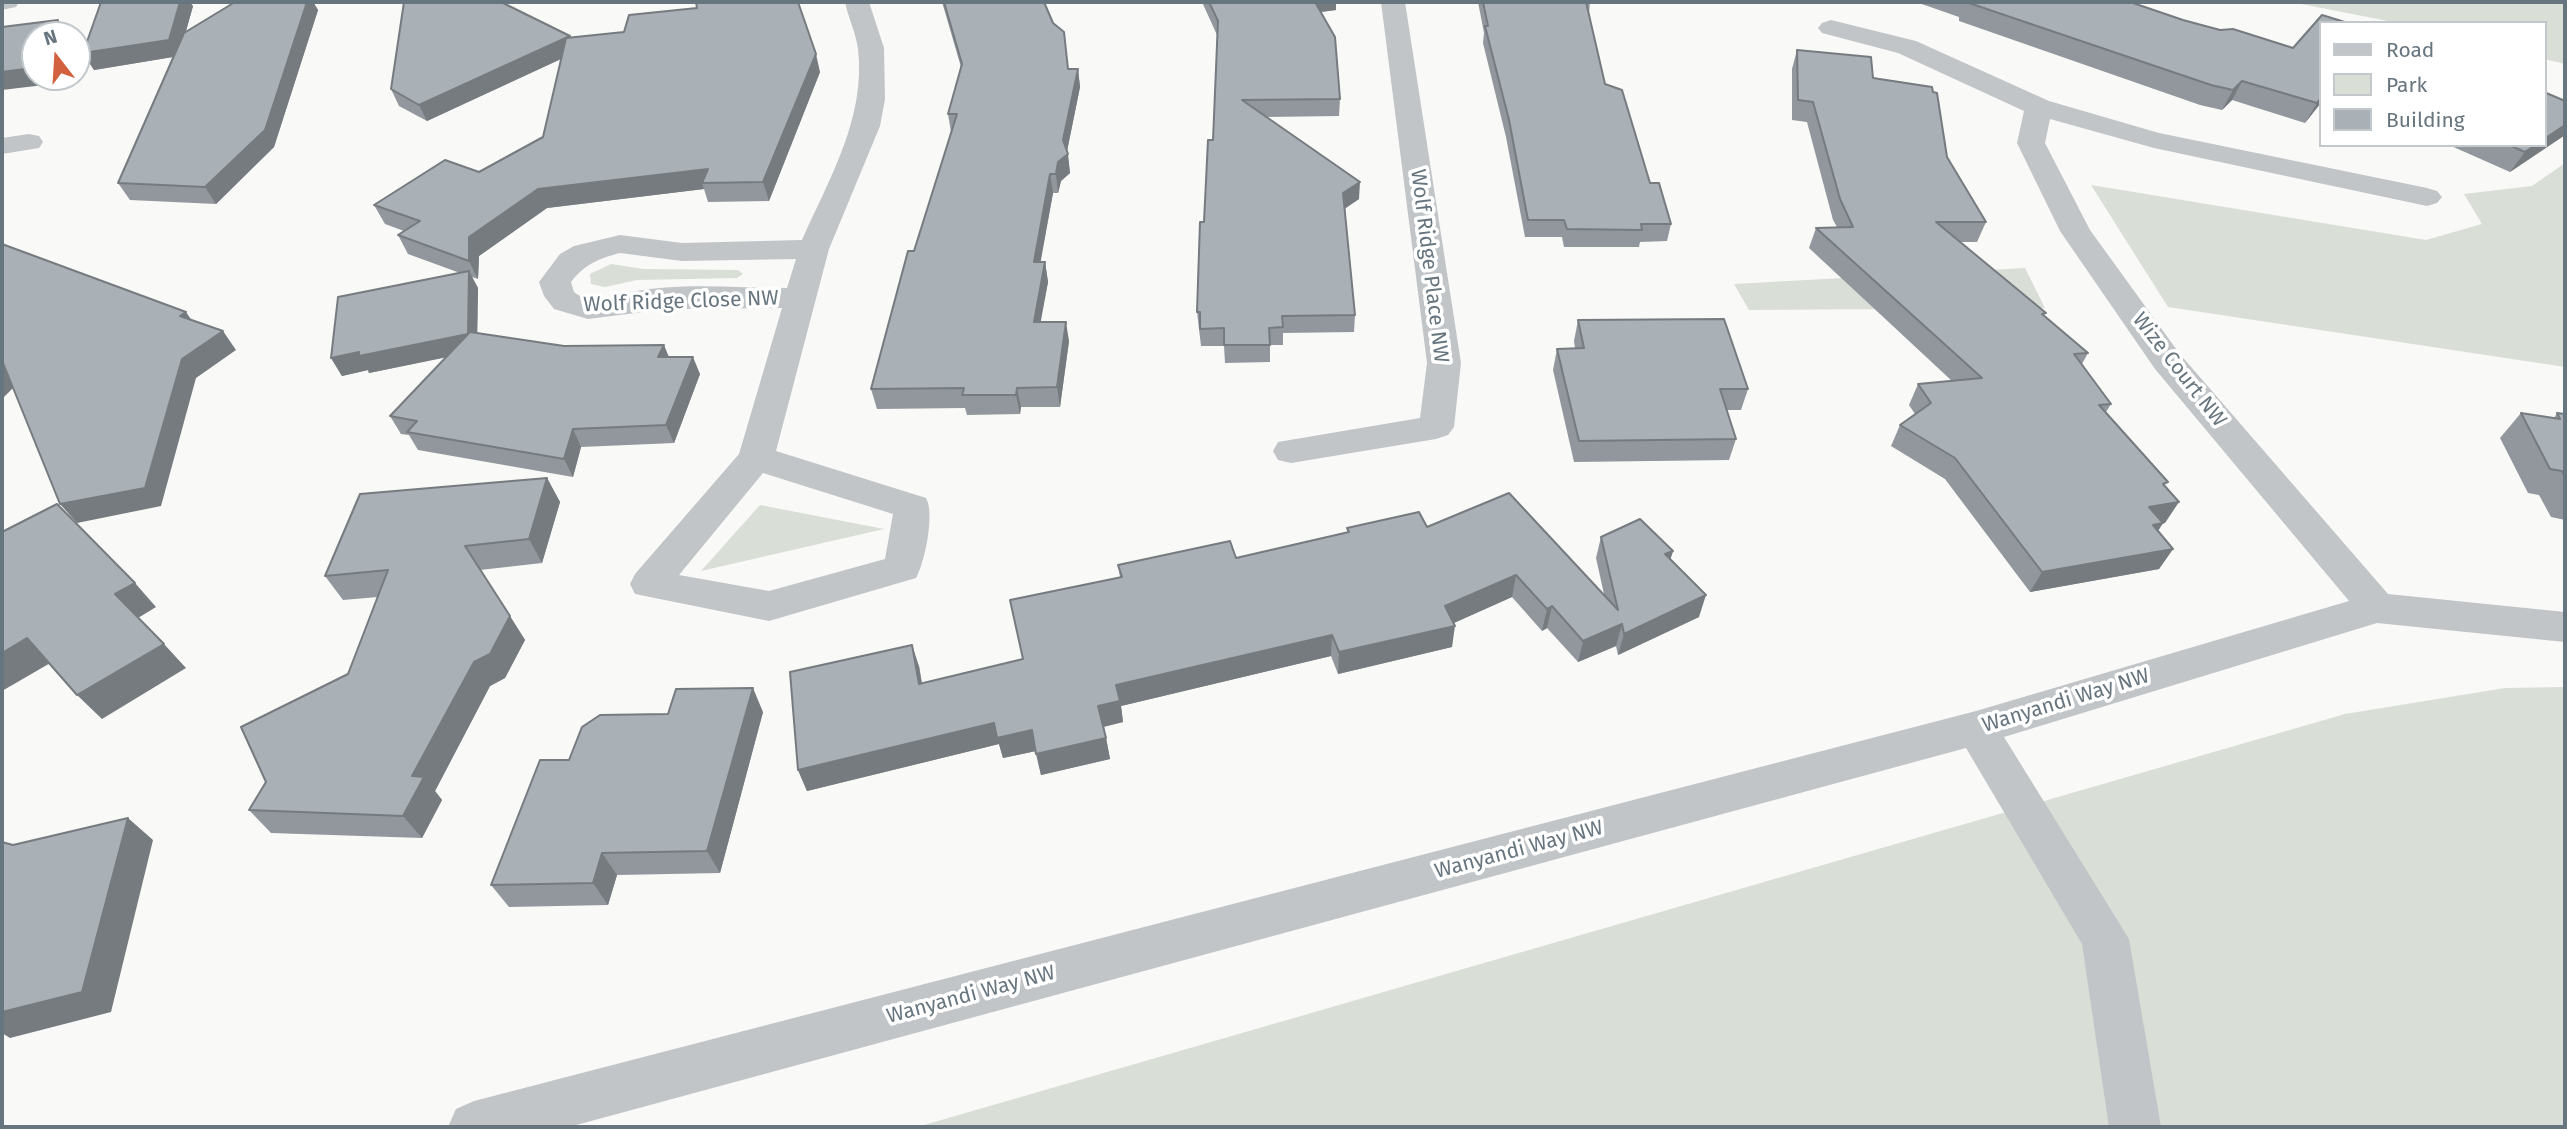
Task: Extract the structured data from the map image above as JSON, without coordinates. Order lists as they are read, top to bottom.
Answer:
{
  "streets": {
    "street": [
      "Wolf Ridge Place NW",
      "Wolf Ridge Close NW",
      "Wize Court NW",
      "Wanyandi Way NW"
    ]
  },
  "crossings": [
    ["Wize Court NW", "Wanyandi Way NW"]
  ],
  "legend": ["Road", "Park", "Building"],
  "north": "top"
}
